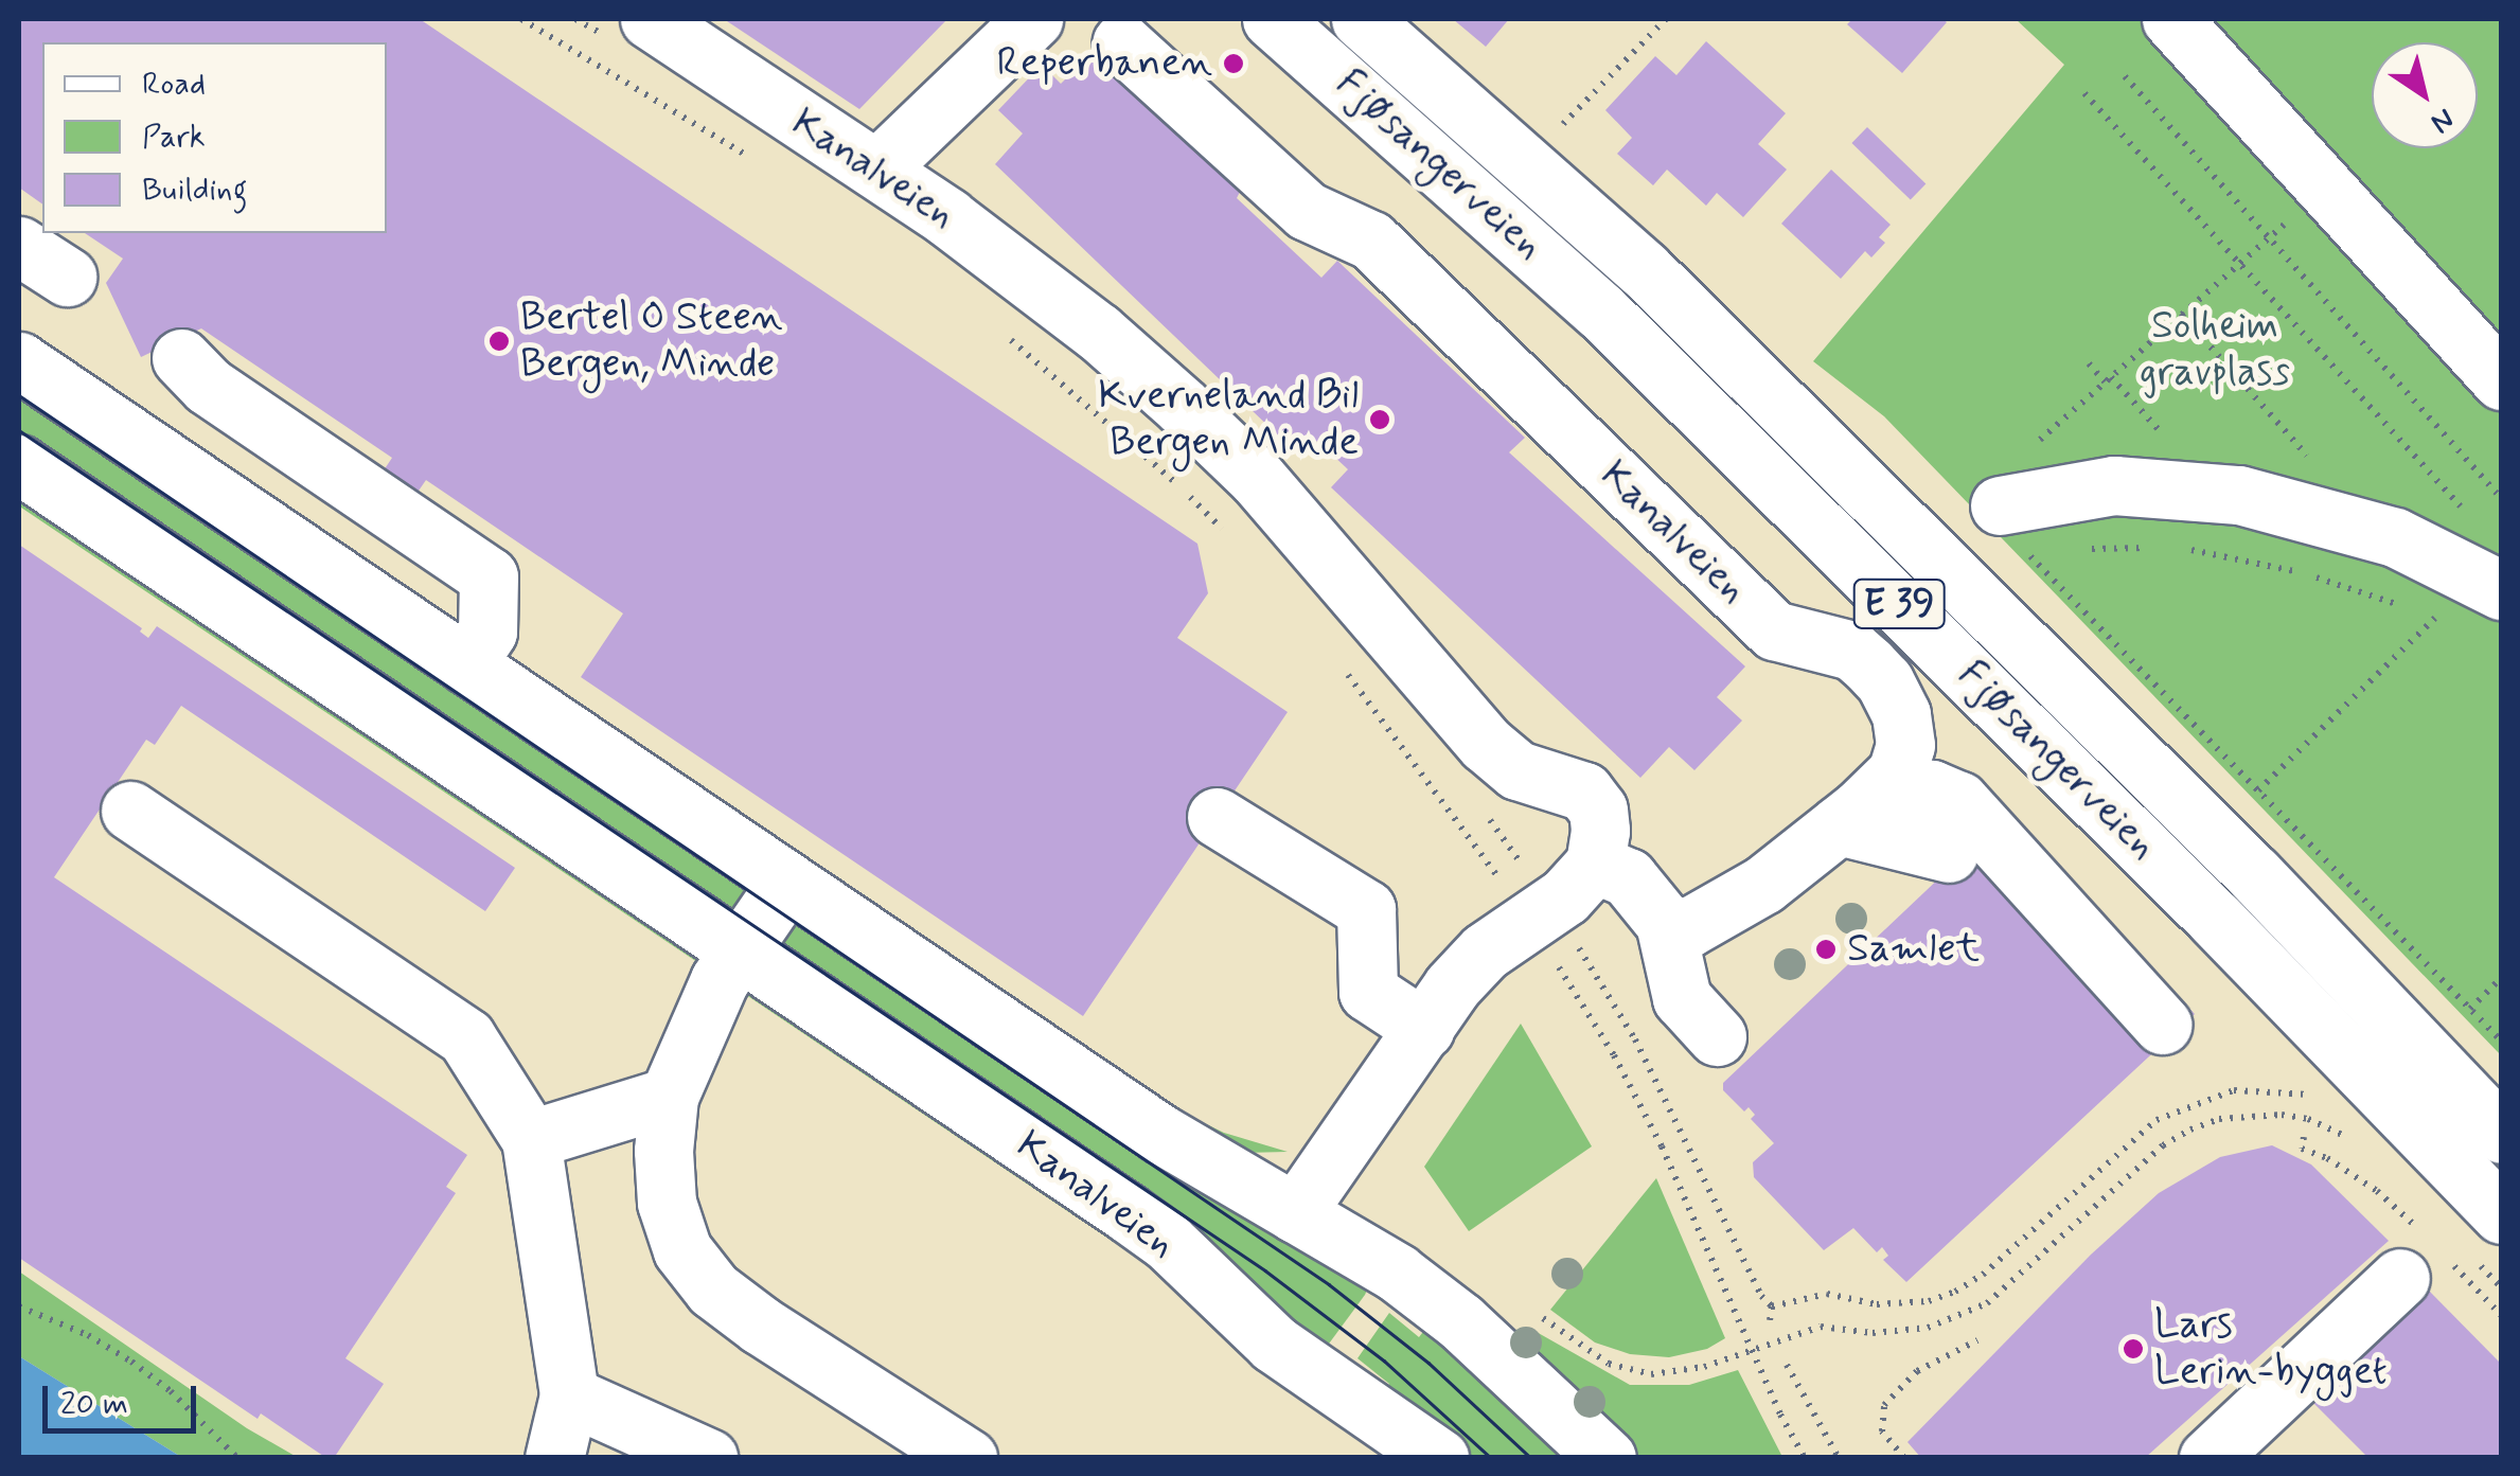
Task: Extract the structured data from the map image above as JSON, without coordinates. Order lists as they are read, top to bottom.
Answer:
{
  "streets": {
    "main road": ["Fjøsangerveien", "Kanalveien", "E 39"]
  },
  "parks": ["Solheim gravplass"],
  "places": [
    "Reperbanen",
    "Bertel O Steen Bergen, Minde",
    "Kverneland Bil Bergen Minde",
    "Samlet",
    "Lars Lerin-bygget"
  ],
  "legend": ["Road", "Park", "Building"],
  "scale_bar": "20 m",
  "north": "bottom right"
}
